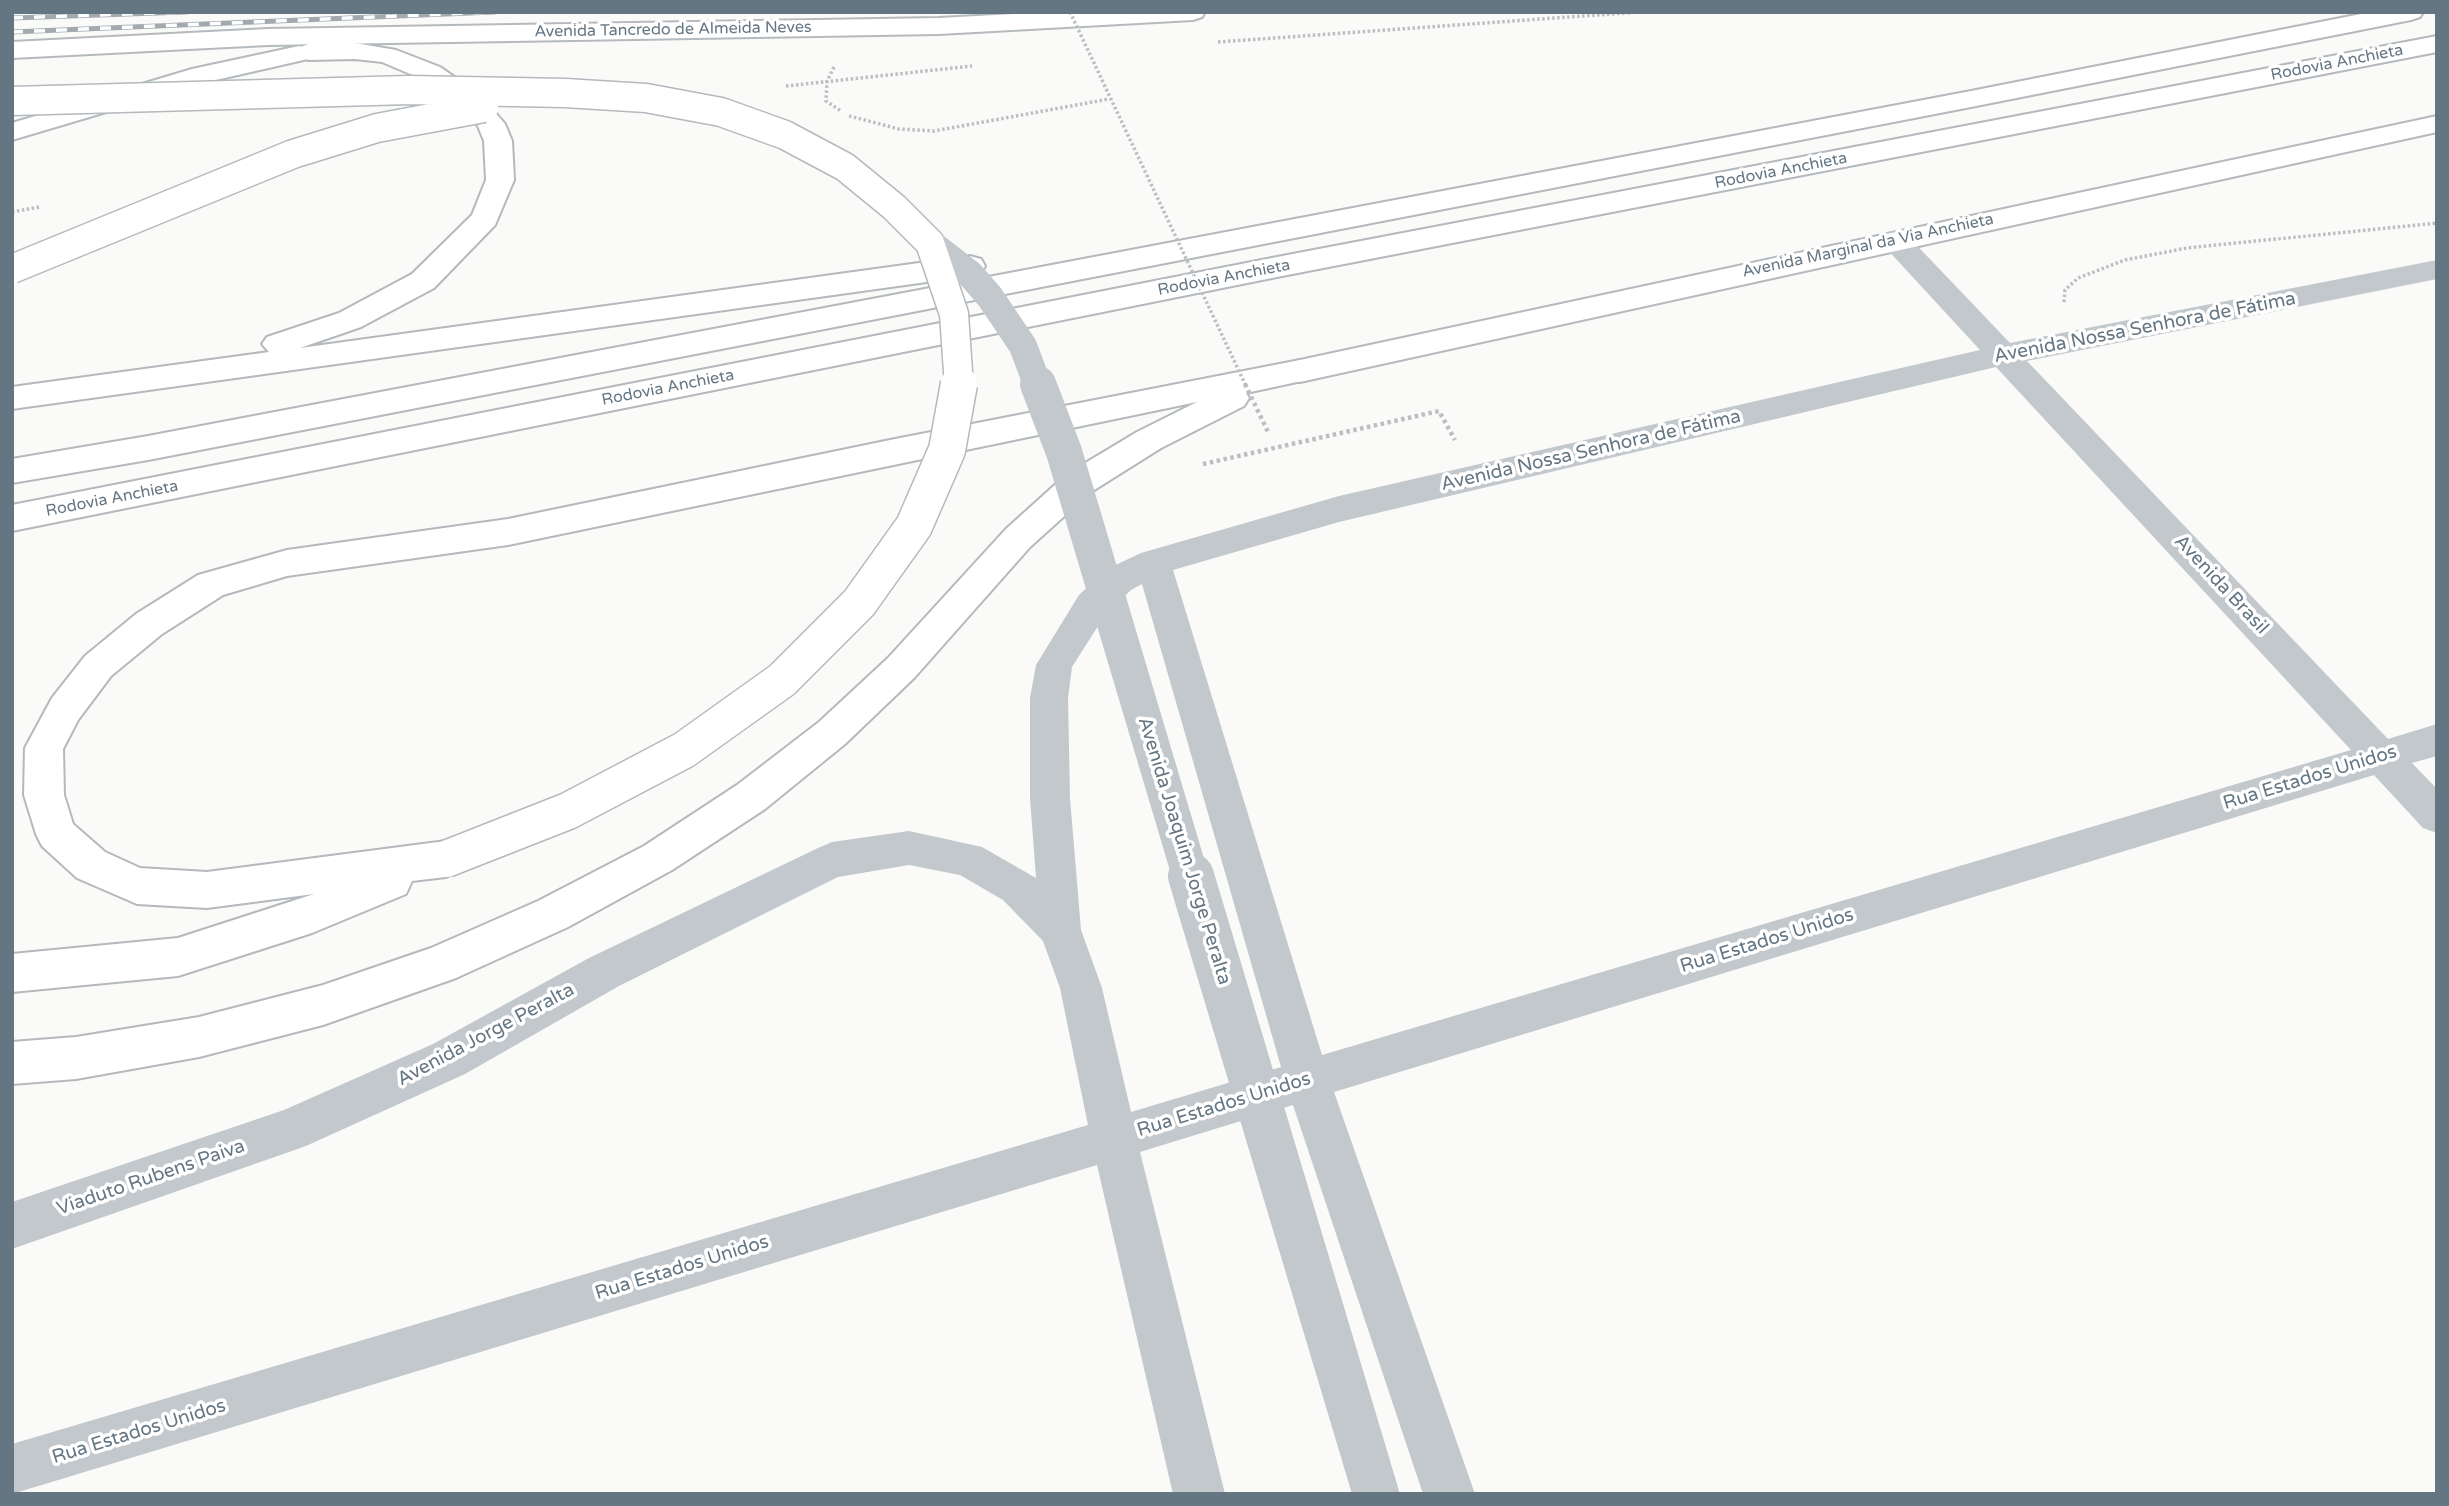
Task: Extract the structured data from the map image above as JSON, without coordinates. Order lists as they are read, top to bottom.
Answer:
{
  "streets": {
    "main road": ["Avenida Tancredo de Almeida Neves", "Rodovia Anchieta", "Avenida Marginal da Via Anchieta"],
    "street": [
      "Avenida Nossa Senhora de Fátima",
      "Avenida Brasil",
      "Rua Estados Unidos",
      "Avenida Joaquim Jorge Peralta",
      "Avenida Jorge Peralta",
      "Viaduto Rubens Paiva"
    ]
  },
  "crossings": [
    ["Avenida Marginal da Via Anchieta", "Avenida Brasil"],
    ["Avenida Nossa Senhora de Fátima", "Avenida Brasil"],
    ["Avenida Nossa Senhora de Fátima", "Avenida Jorge Peralta"],
    ["Avenida Brasil", "Rua Estados Unidos"],
    ["Avenida Jorge Peralta", "Viaduto Rubens Paiva"]
  ]
}
